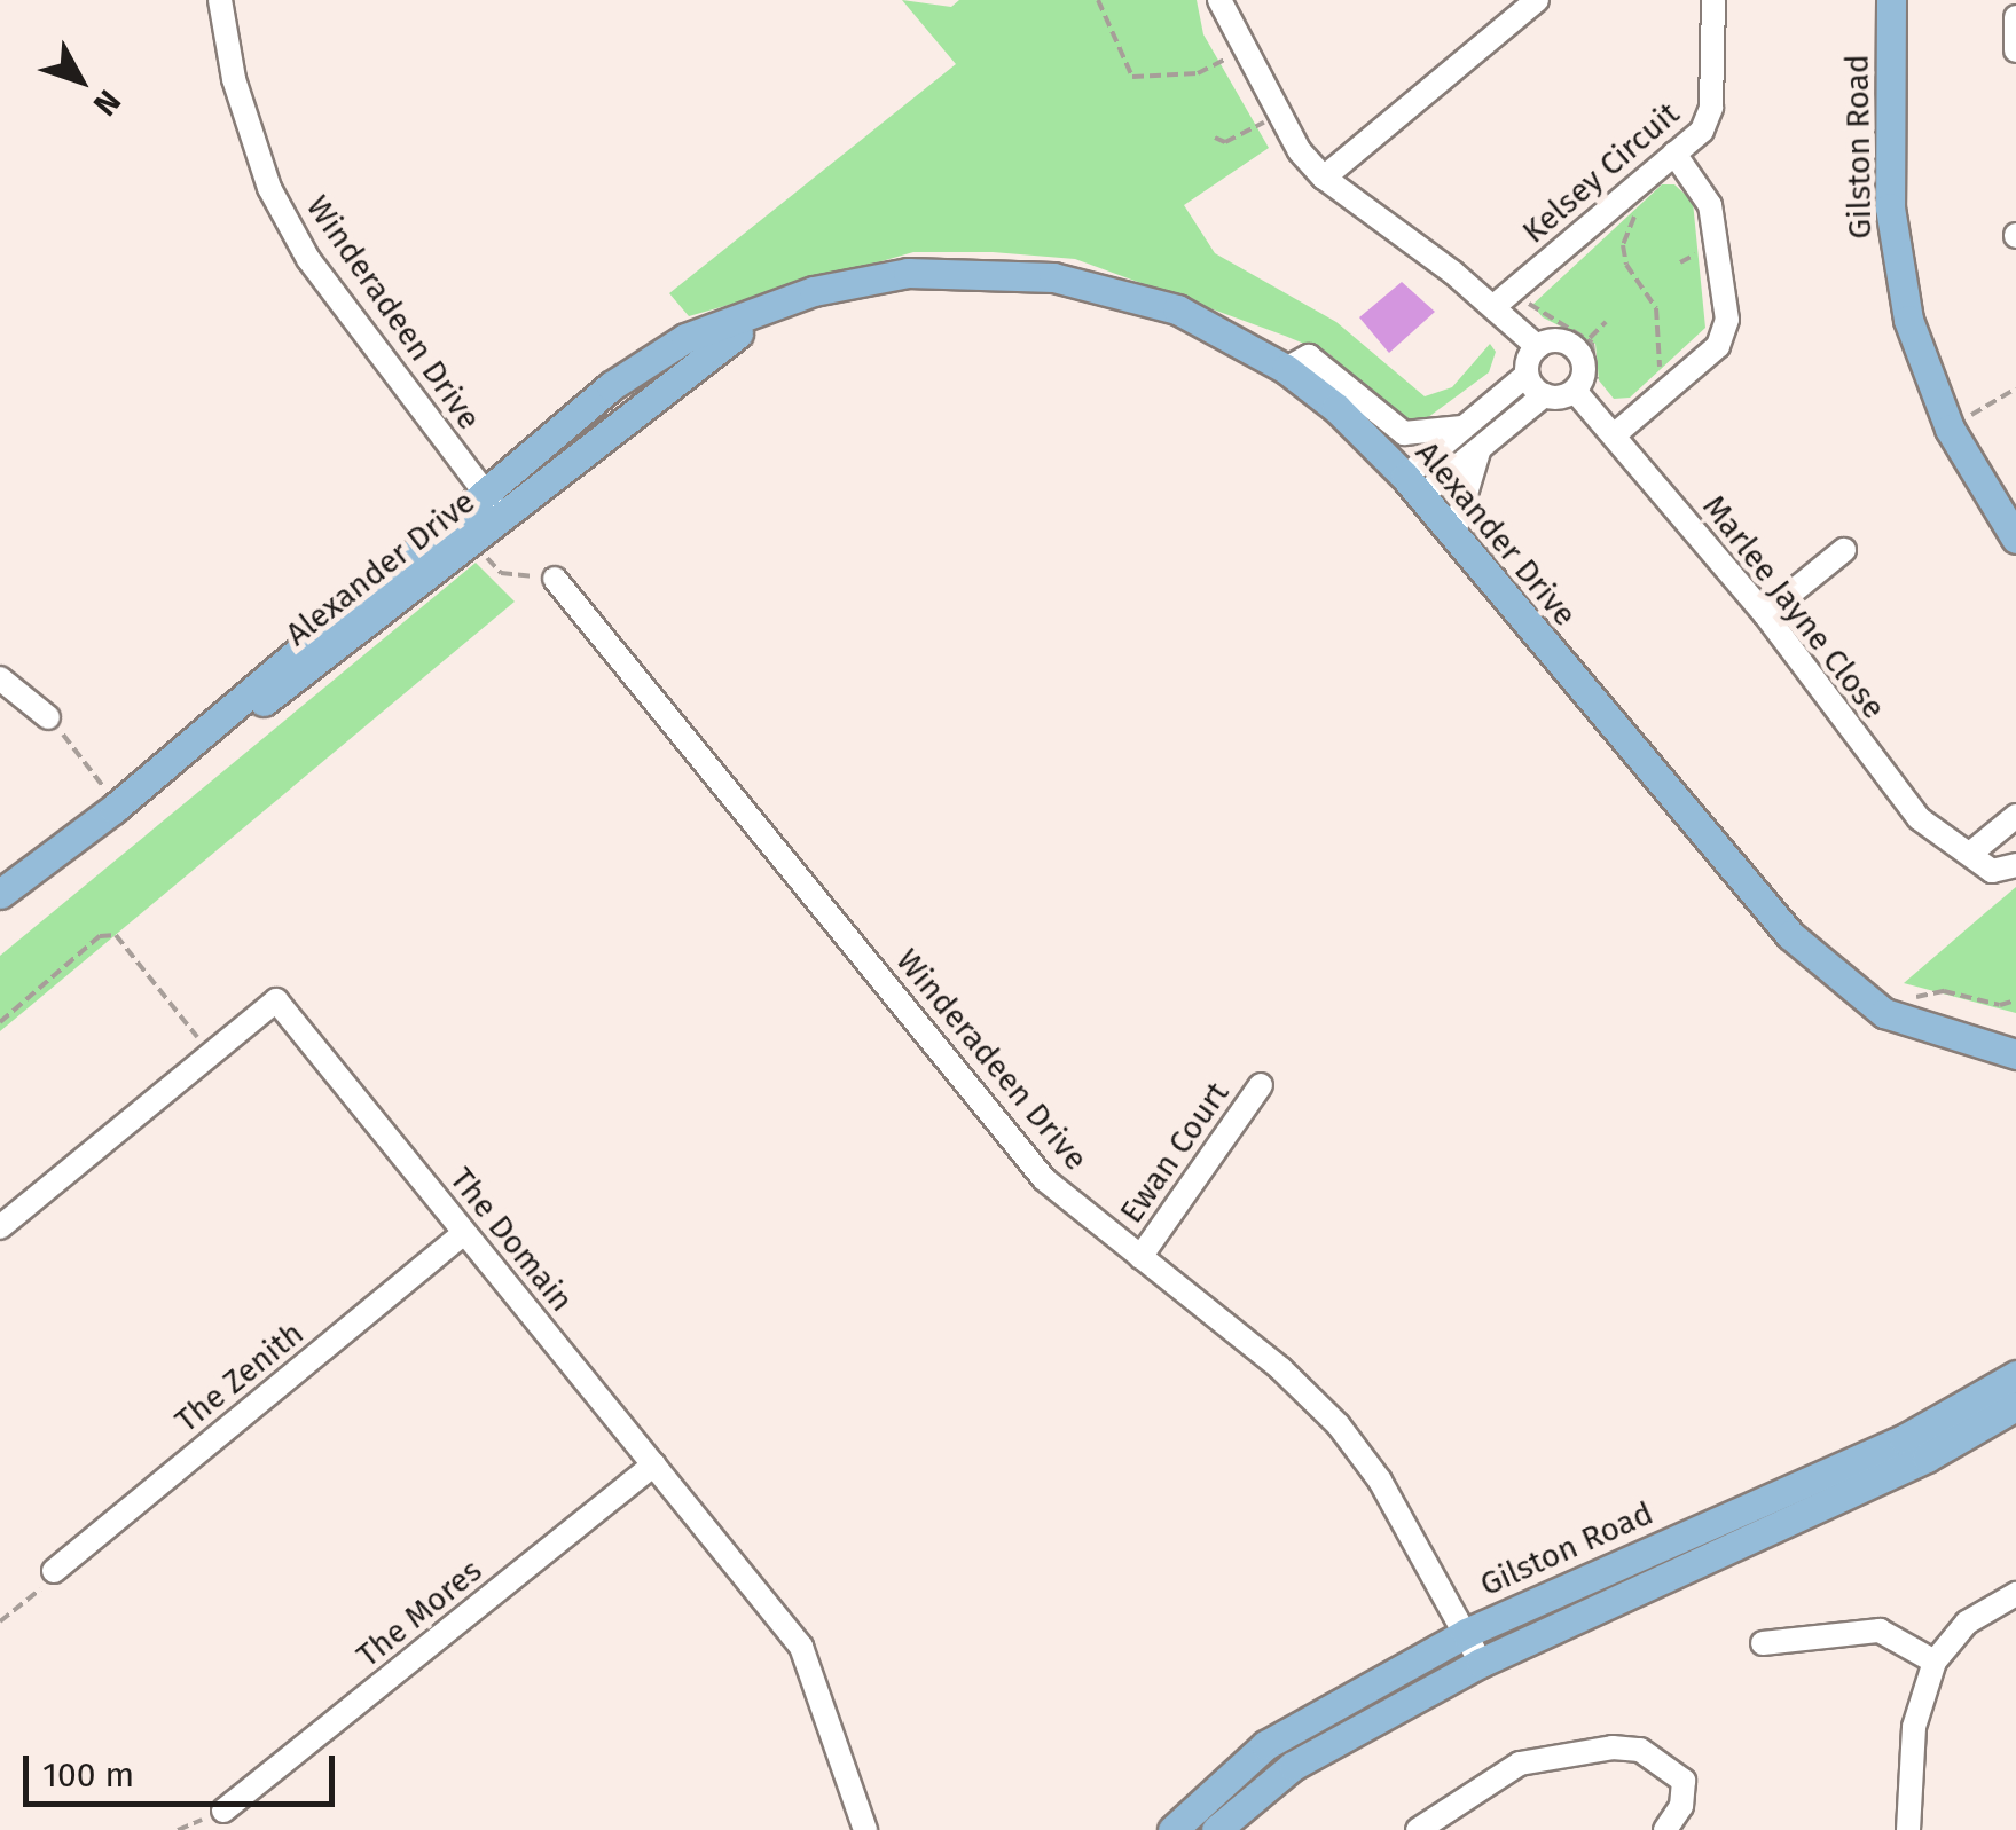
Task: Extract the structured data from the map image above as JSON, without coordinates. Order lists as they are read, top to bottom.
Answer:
{
  "streets": {
    "main road": ["Gilston Road", "Alexander Drive"],
    "street": [
      "Kelsey Circuit",
      "Winderadeen Drive",
      "Marlee Jayne Close",
      "Ewan Court",
      "The Domain",
      "The Zenith",
      "The Mores"
    ]
  },
  "crossings": [
    ["Gilston Road", "Winderadeen Drive"],
    ["Winderadeen Drive", "Alexander Drive"],
    ["Winderadeen Drive", "Ewan Court"],
    ["The Domain", "The Zenith"],
    ["The Domain", "The Mores"]
  ],
  "scale_bar": "100 m",
  "north": "bottom right"
}
